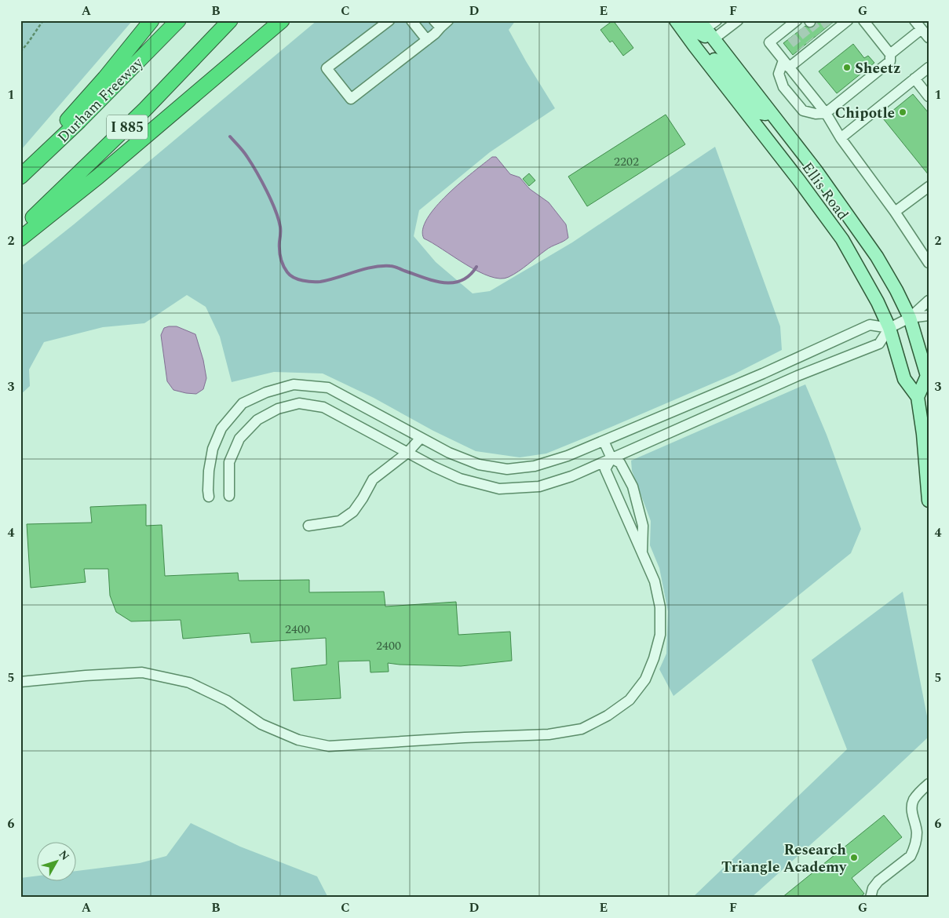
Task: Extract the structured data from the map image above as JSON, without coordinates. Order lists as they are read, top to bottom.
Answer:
{
  "streets": {
    "highway": ["Durham Freeway", "I 885"],
    "main road": ["Ellis Road"]
  },
  "places": ["Sheetz", "Chipotle", "Research Triangle Academy"],
  "house_numbers": ["2202", "2400", "2400"],
  "north": "top right",
  "grid": {
    "columns": [
      "A",
      "B",
      "C",
      "D",
      "E",
      "F",
      "G"
    ],
    "rows": [
      "1",
      "2",
      "3",
      "4",
      "5",
      "6"
    ]
  }
}
